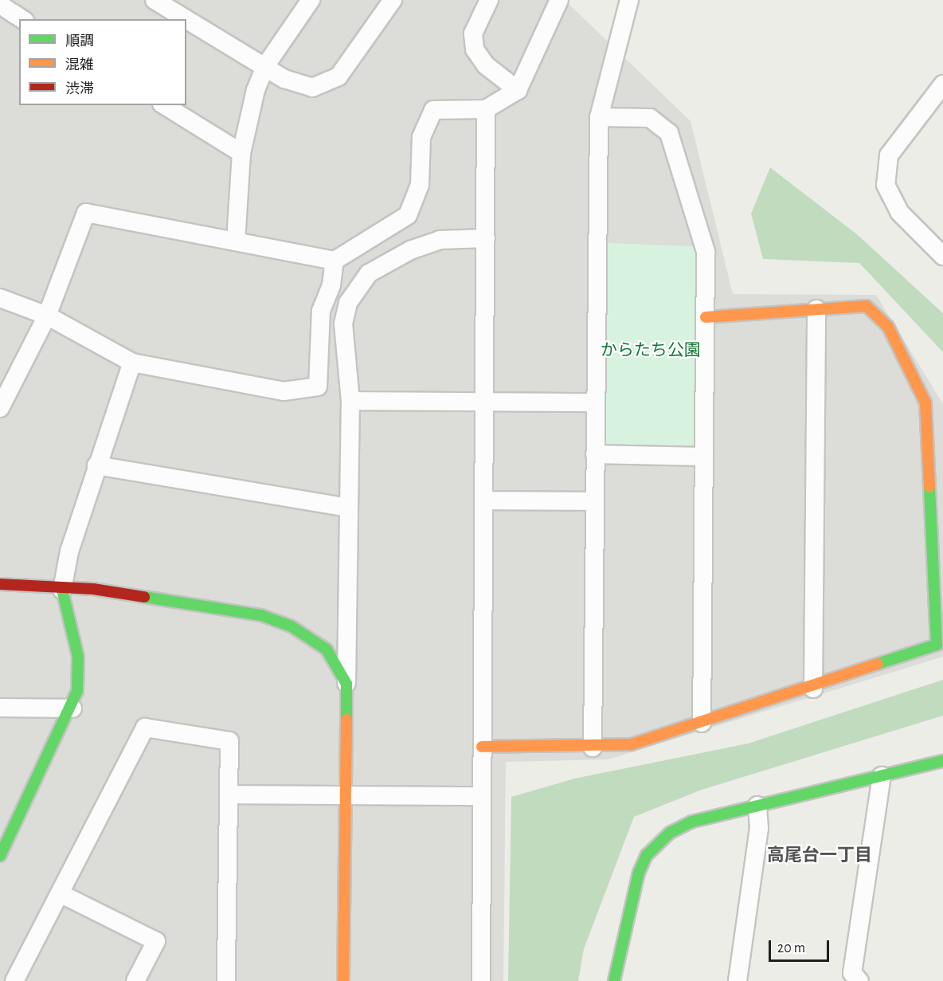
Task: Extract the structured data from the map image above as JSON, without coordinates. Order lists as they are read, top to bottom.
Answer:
{
  "districts": ["高尾台一丁目"],
  "parks": ["からたち公園"],
  "legend": ["順調", "混雑", "渋滞"],
  "scale_bar": "20 m"
}
